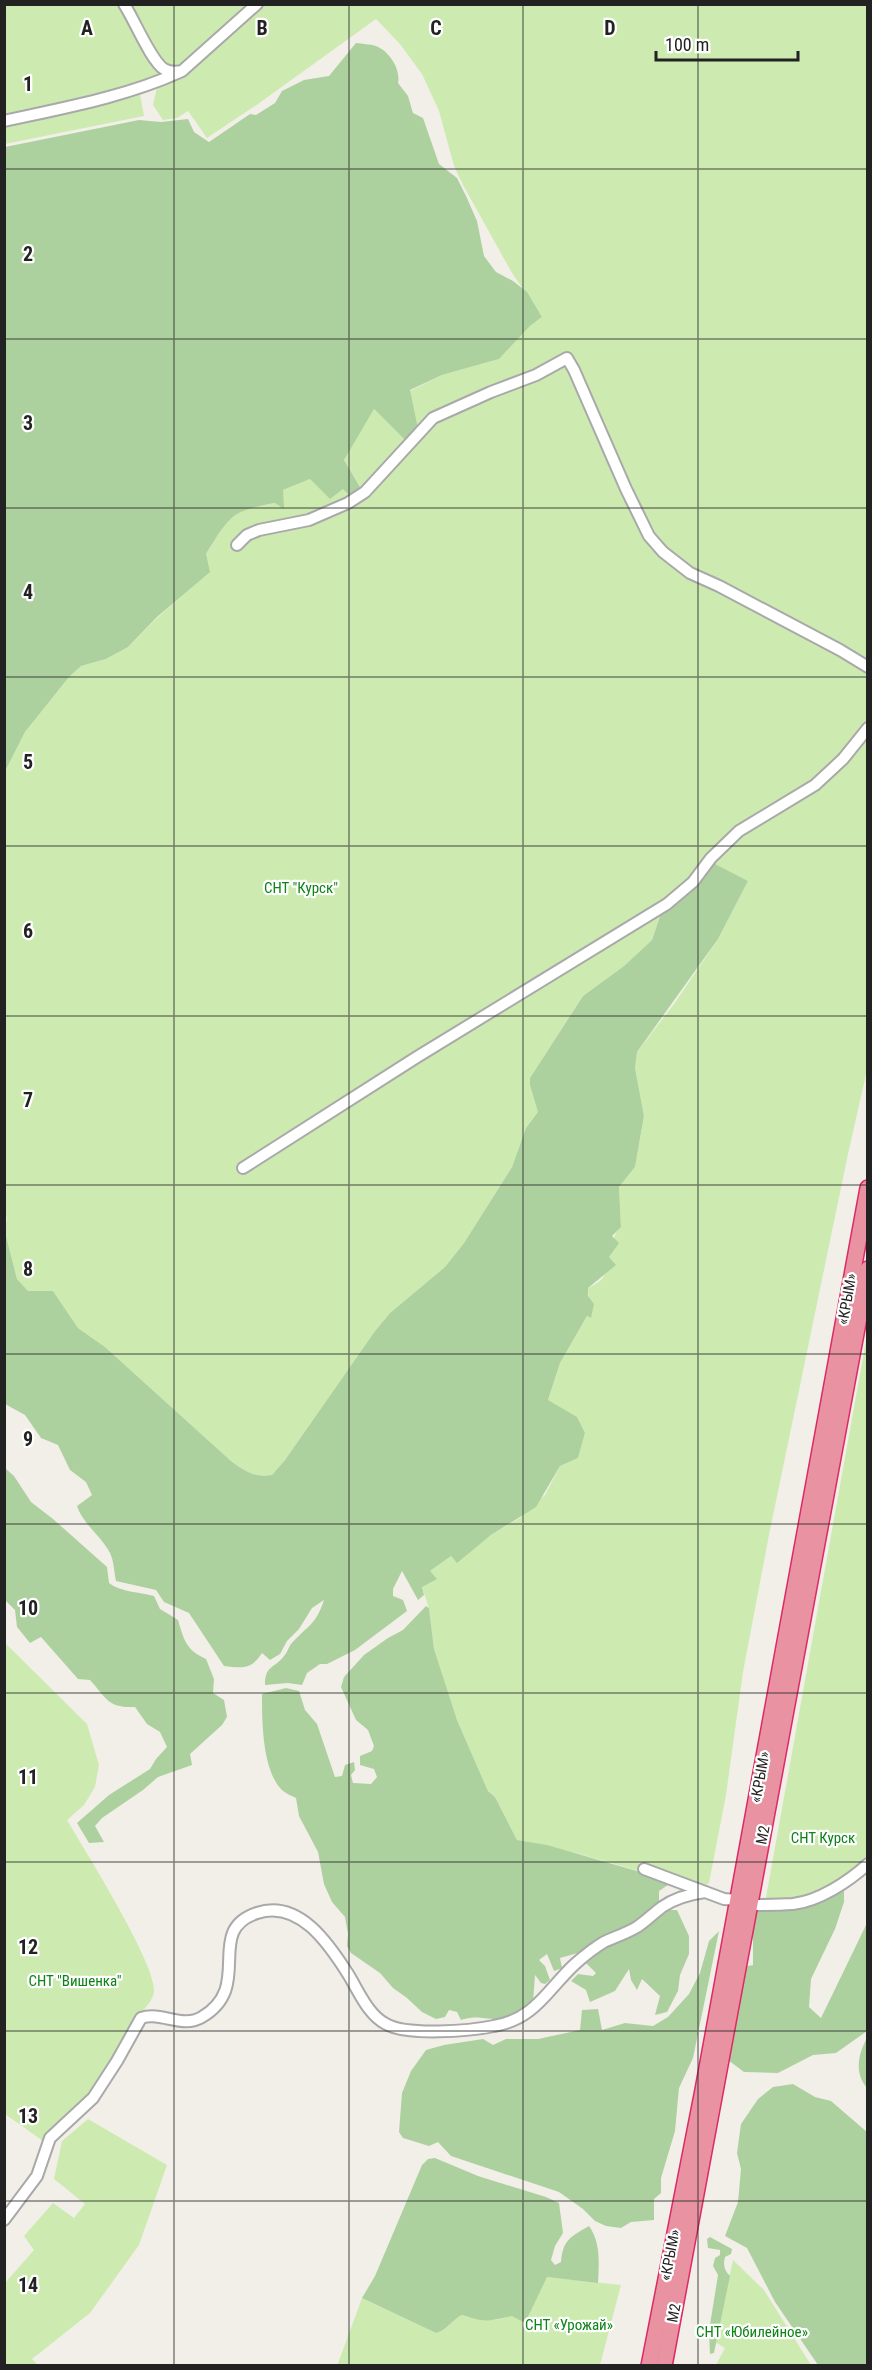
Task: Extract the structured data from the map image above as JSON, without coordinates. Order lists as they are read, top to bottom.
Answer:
{
  "streets": {
    "highway": ["«КРЫМ»", "М2"]
  },
  "crossings": [
    ["«КРЫМ»", "М2"]
  ],
  "parks": [
    "СНТ \"Курск\"",
    "СНТ Курск",
    "СНТ \"Вишенка\"",
    "СНТ «Урожай»",
    "СНТ «Юбилейное»"
  ],
  "scale_bar": "100 m",
  "grid": {
    "columns": [
      "A",
      "B",
      "C",
      "D"
    ],
    "rows": [
      "1",
      "2",
      "3",
      "4",
      "5",
      "6",
      "7",
      "8",
      "9",
      "10",
      "11",
      "12",
      "13",
      "14"
    ]
  }
}
